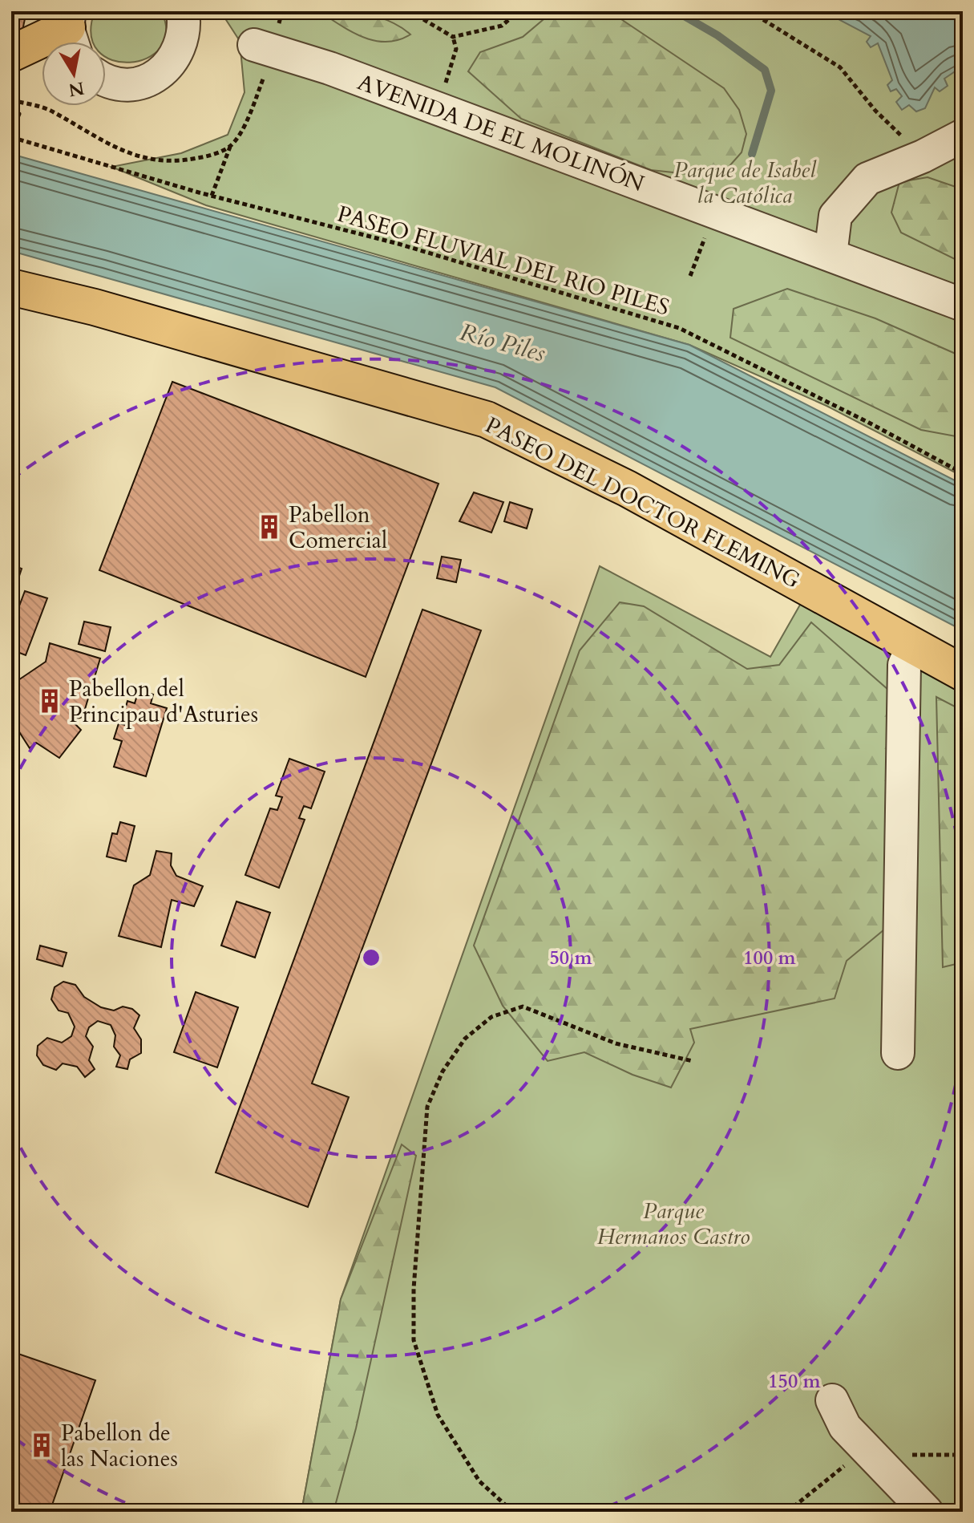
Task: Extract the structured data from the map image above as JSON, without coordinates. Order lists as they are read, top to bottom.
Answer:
{
  "streets": {
    "main road": ["PASEO DEL DOCTOR FLEMING"],
    "street": ["AVENIDA DE EL MOLINÓN"],
    "path": ["PASEO FLUVIAL DEL RIO PILES"]
  },
  "water": ["Río Piles"],
  "parks": ["Parque de Isabel la Católica", "Parque Hermanos Castro"],
  "places": {
    "building": ["Pabellon Comercial", "Pabellon del Principau d'Asturies", "Pabellon de las Naciones"]
  },
  "north": "bottom",
  "rings": ["50 m", "100 m", "150 m"]
}
